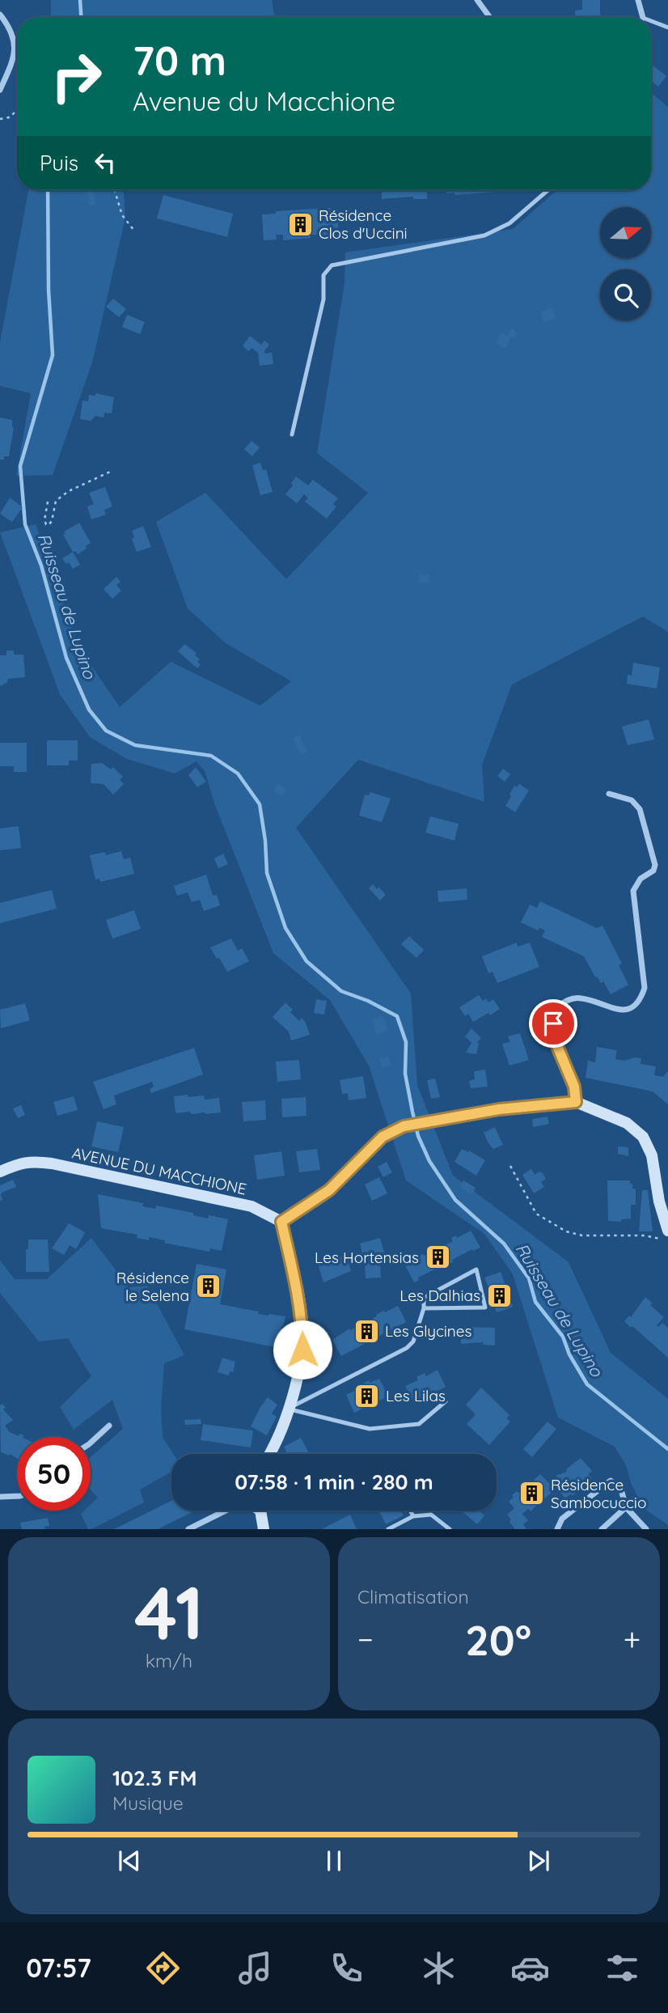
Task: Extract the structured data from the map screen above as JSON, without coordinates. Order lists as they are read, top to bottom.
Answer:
{
  "streets": {
    "main road": ["AVENUE DU MACCHIONE"]
  },
  "water": ["Ruisseau de Lupino"],
  "places": {
    "building": [
      "Résidence Clos d'Uccini",
      "Les Hortensias",
      "Résidence le Selena",
      "Les Dalhias",
      "Les Glycines",
      "Les Lilas",
      "Résidence Sambocuccio"
    ]
  },
  "north": "right",
  "page": {
    "turn": ["70 m", "Avenue du Macchione"],
    "then": "Puis",
    "limit": "50",
    "trip": "07:58 · 1 min · 280 m",
    "tile": [
      ["41", "km/h"],
      "Climatisation"
    ],
    "heat": ["−", "20°", "+"],
    "song": ["102.3 FM", "Musique"],
    "tabs": "07:57"
  }
}
